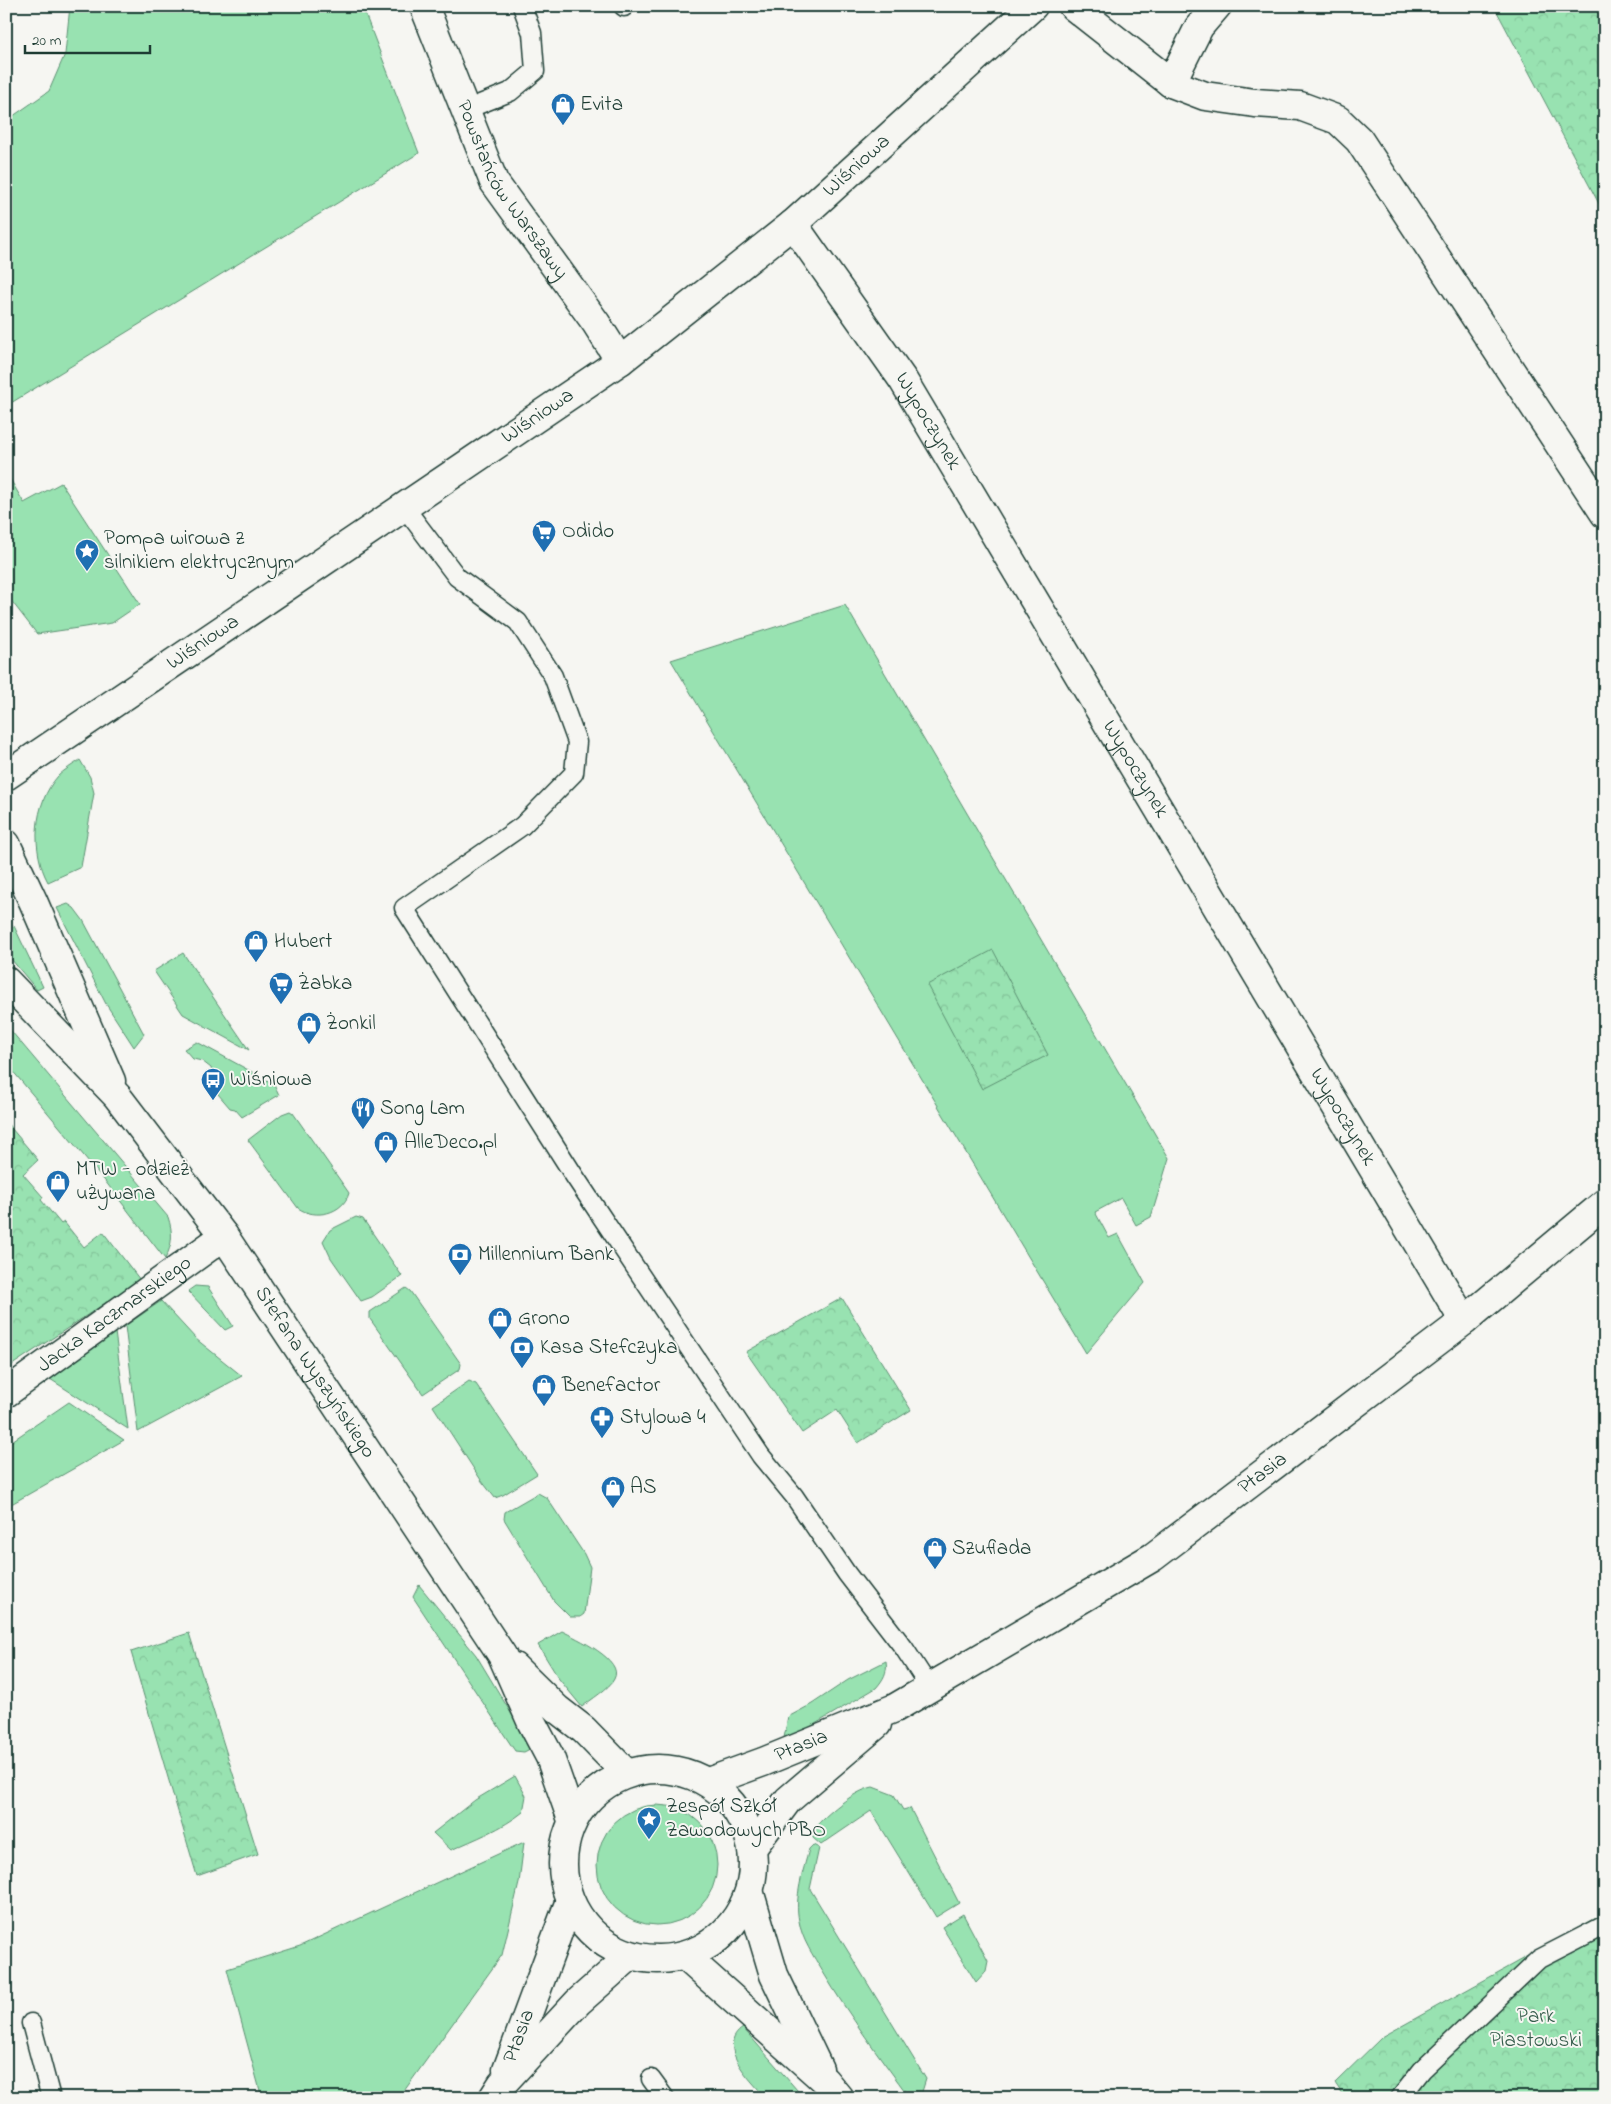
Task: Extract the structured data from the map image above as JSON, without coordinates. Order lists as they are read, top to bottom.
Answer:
{
  "streets": {
    "street": [
      "Wiśniowa",
      "Powstańców Warszawy",
      "Wypoczynek",
      "Jacka Kaczmarskiego",
      "Stefana Wyszyńskiego",
      "Ptasia"
    ]
  },
  "crossings": [
    ["Wiśniowa", "Powstańców Warszawy"],
    ["Wiśniowa", "Wypoczynek"],
    ["Wypoczynek", "Ptasia"],
    ["Jacka Kaczmarskiego", "Stefana Wyszyńskiego"]
  ],
  "parks": ["Park Piastowski"],
  "places": {
    "shop": [
      "Evita",
      "Hubert",
      "Żonkil",
      "AlleDeco.pl",
      "MTW - odzież używana",
      "Grono",
      "Benefactor",
      "AS",
      "Szuflada"
    ],
    "supermarket": ["Odido", "Żabka"],
    "place": ["Pompa wirowa z silnikiem elektrycznym", "Zespół Szkół Zawodowych PBO"],
    "bus stop": ["Wiśniowa"],
    "restaurant": ["Song Lam"],
    "bank": ["Millennium Bank", "Kasa Stefczyka"],
    "pharmacy": ["Stylowa 4"]
  },
  "scale_bar": "20 m"
}
